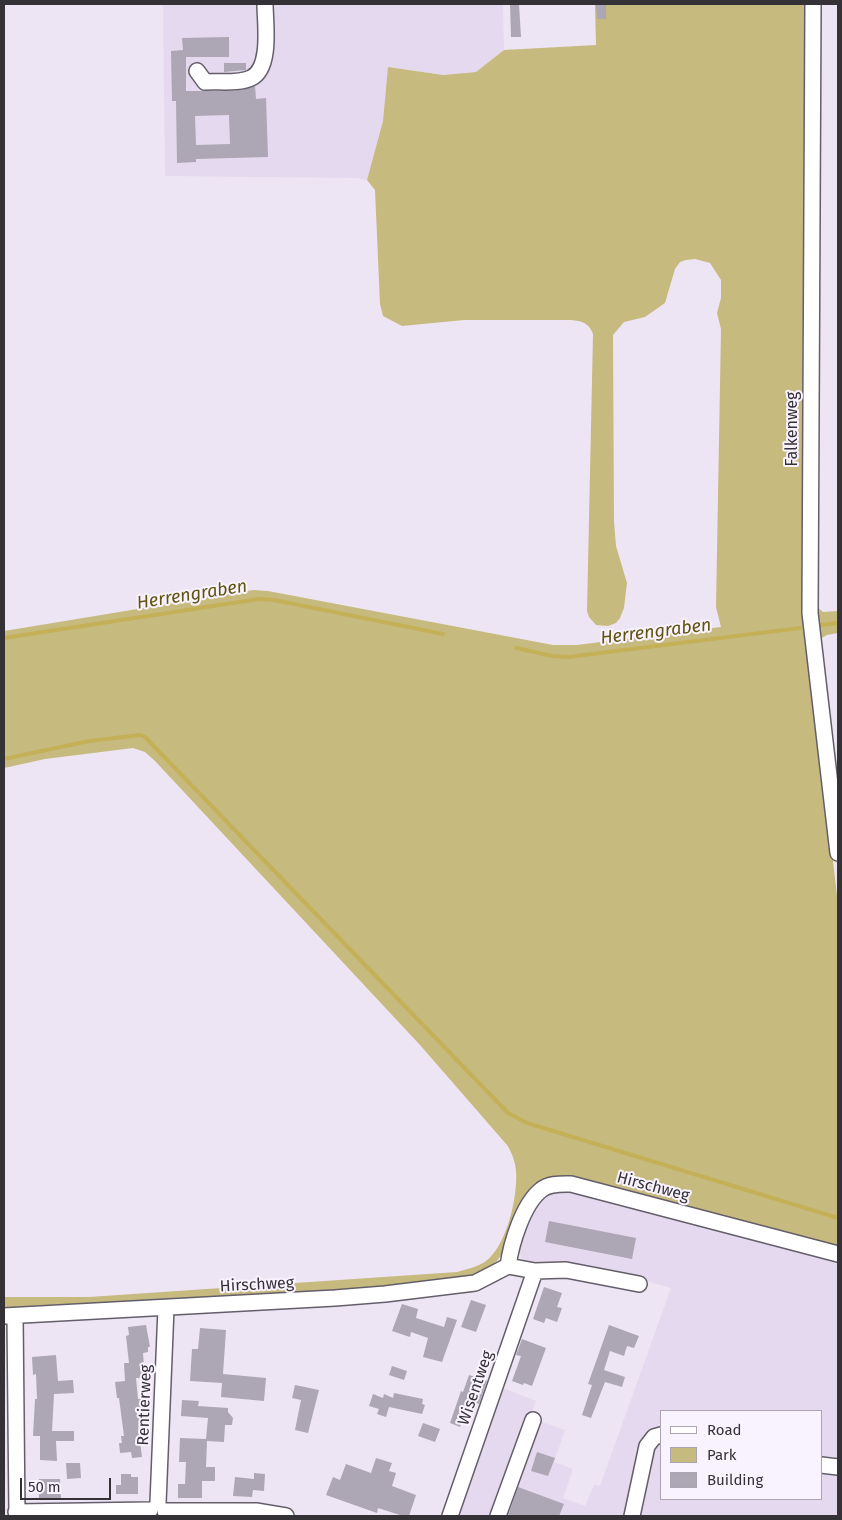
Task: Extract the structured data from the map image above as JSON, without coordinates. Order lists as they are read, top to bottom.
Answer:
{
  "streets": {
    "street": [
      "Falkenweg",
      "Hirschweg",
      "Wisentweg",
      "Rentierweg"
    ]
  },
  "crossings": [
    ["Hirschweg", "Rentierweg"]
  ],
  "water": ["Herrengraben"],
  "legend": ["Road", "Park", "Building"],
  "scale_bar": "50 m"
}
